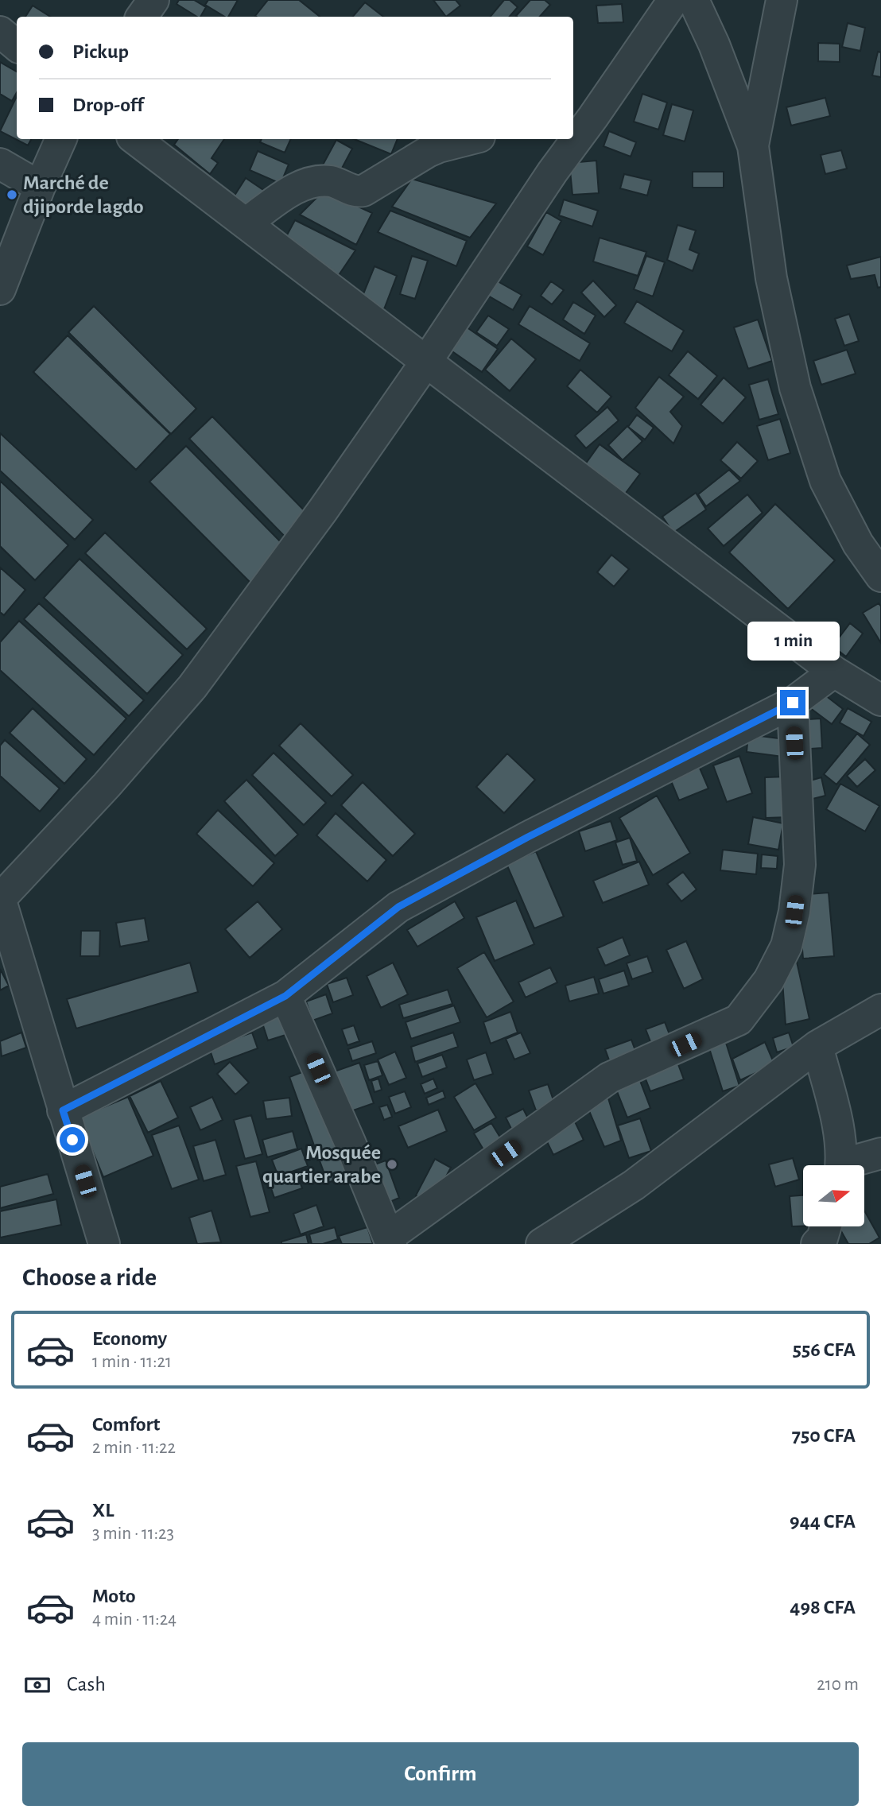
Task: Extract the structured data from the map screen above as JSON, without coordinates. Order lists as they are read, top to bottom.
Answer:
{
  "places": ["Marché de djiporde lagdo", "Mosquée quartier arabe"],
  "north": "right",
  "page": {
    "banner": ["Pickup", "Drop-off"],
    "bubble": "1 min",
    "heading": "Choose a ride",
    "list": [
      {
        "name": "Economy",
        "note": "1 min · 11:21",
        "value": "556 CFA"
      },
      {
        "name": "Comfort",
        "note": "2 min · 11:22",
        "value": "750 CFA"
      },
      {
        "name": "XL",
        "note": "3 min · 11:23",
        "value": "944 CFA"
      },
      {
        "name": "Moto",
        "note": "4 min · 11:24",
        "value": "498 CFA"
      }
    ],
    "pay": ["Cash", "210 m"],
    "buttons": "Confirm"
  }
}
